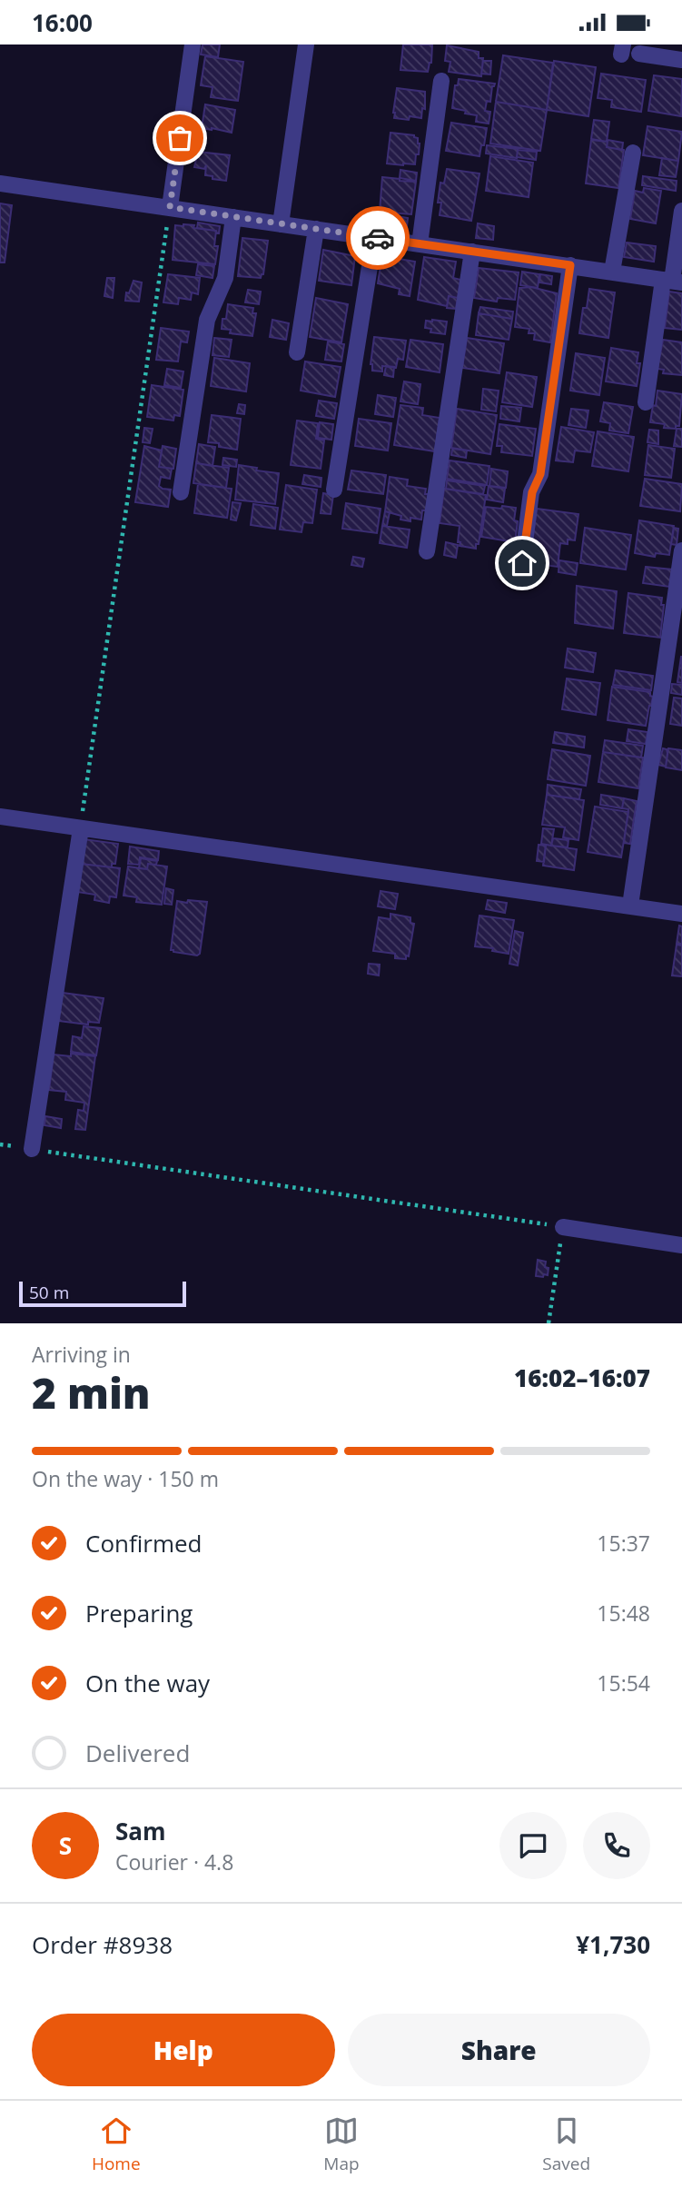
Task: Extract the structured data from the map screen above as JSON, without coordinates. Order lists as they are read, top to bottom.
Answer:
{
  "scale_bar": "50 m",
  "page": {
    "status": "16:00",
    "scale": "50 m",
    "heading": ["2 min", "Arriving in", "16:02–16:07"],
    "panel": [
      "Sam",
      "Courier · 4.8",
      "Order #8938",
      "¥1,730"
    ],
    "bar": "On the way · 150 m",
    "list": [
      ["Confirmed", "15:37"],
      ["Preparing", "15:48"],
      ["On the way", "15:54"],
      "Delivered"
    ],
    "round": "S",
    "buttons": ["Help", "Share"],
    "tabs": ["Home", "Map", "Saved"]
  }
}
